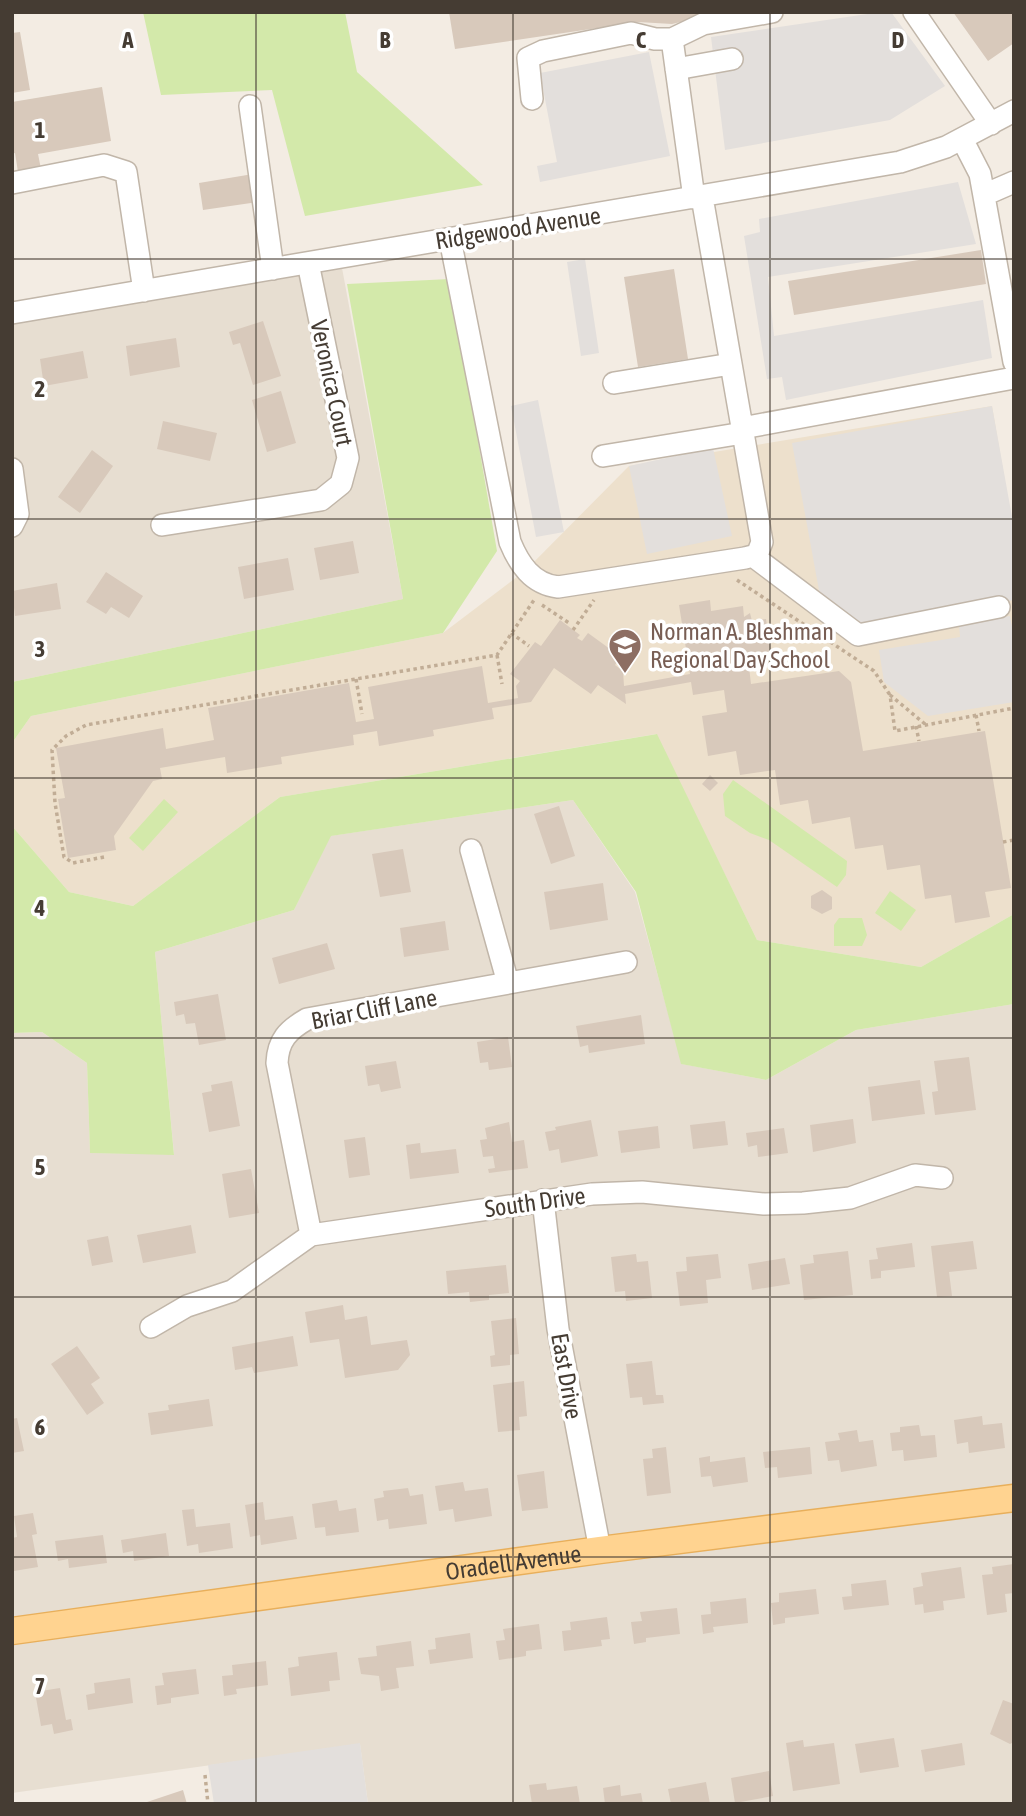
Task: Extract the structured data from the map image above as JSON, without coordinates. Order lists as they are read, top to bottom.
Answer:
{
  "streets": {
    "main road": ["Oradell Avenue"],
    "street": [
      "Ridgewood Avenue",
      "Veronica Court",
      "Briar Cliff Lane",
      "South Drive",
      "East Drive"
    ]
  },
  "crossings": [
    ["Ridgewood Avenue", "Veronica Court"],
    ["Briar Cliff Lane", "South Drive"],
    ["South Drive", "East Drive"],
    ["East Drive", "Oradell Avenue"]
  ],
  "places": {
    "school or university": ["Norman A. Bleshman Regional Day School"]
  },
  "grid": {
    "columns": [
      "A",
      "B",
      "C",
      "D"
    ],
    "rows": [
      "1",
      "2",
      "3",
      "4",
      "5",
      "6",
      "7"
    ]
  }
}
